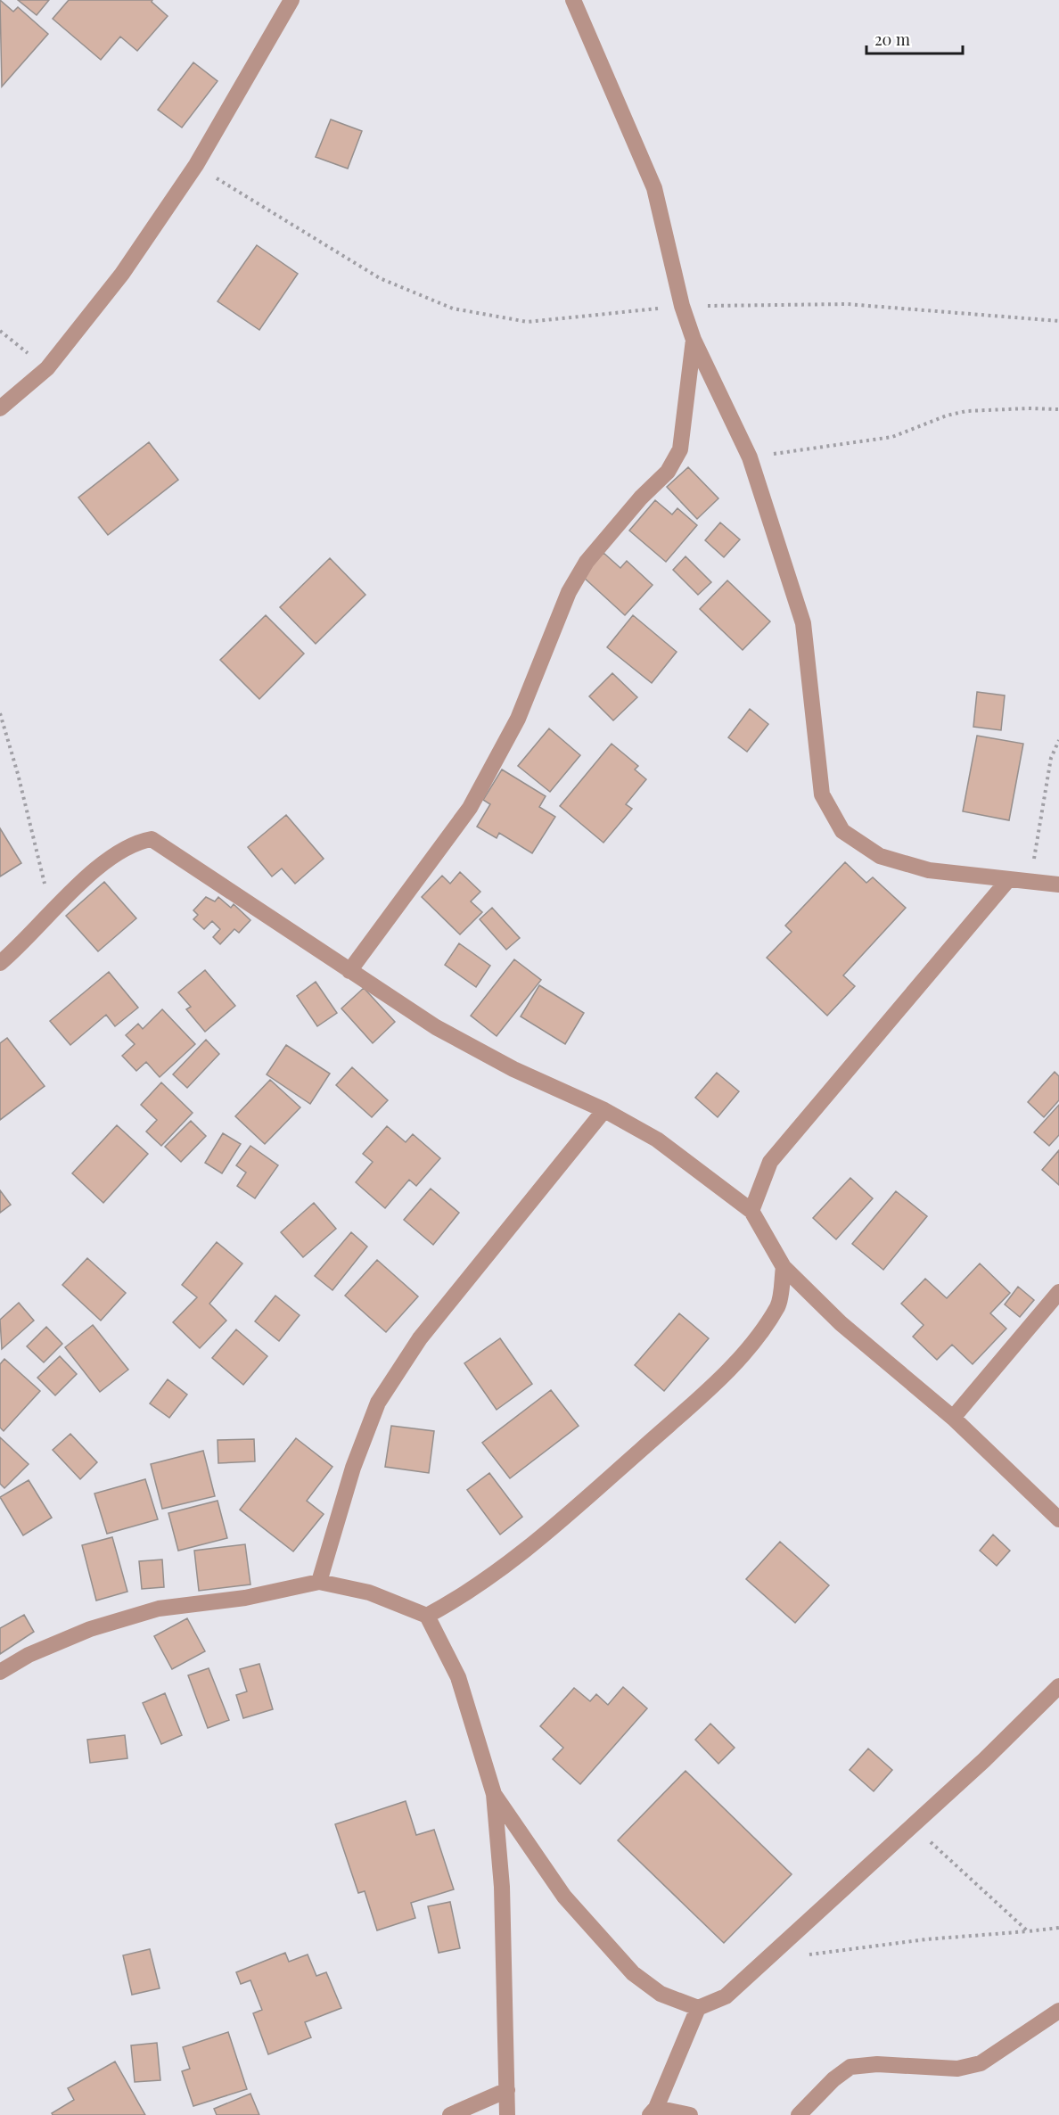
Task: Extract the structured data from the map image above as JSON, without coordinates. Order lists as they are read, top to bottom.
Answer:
{
  "scale_bar": "20 m"
}
